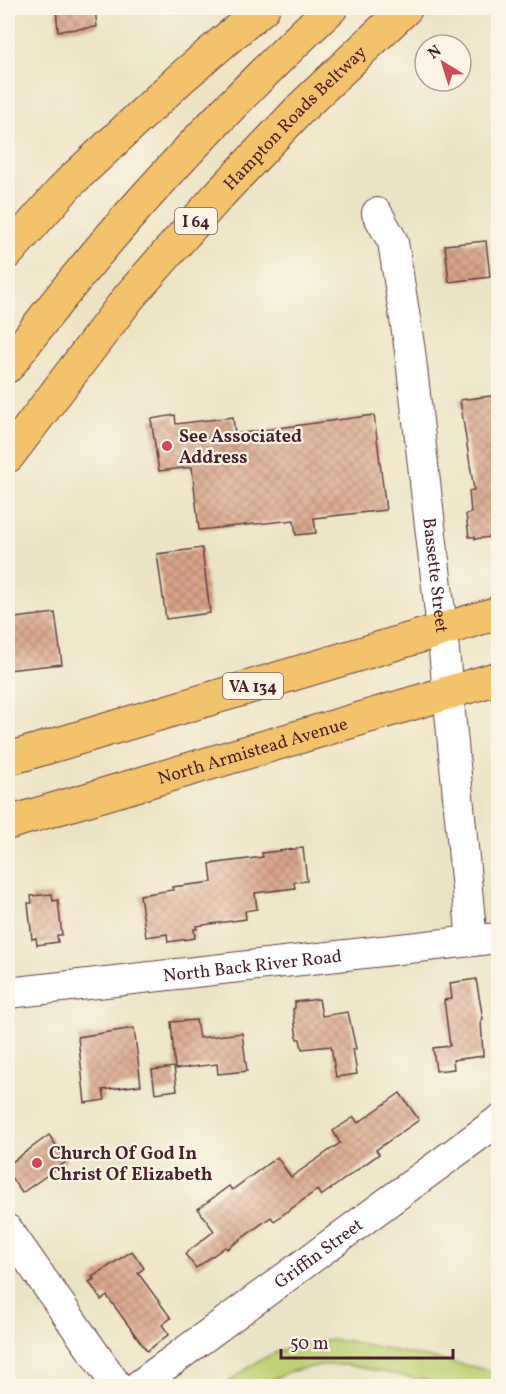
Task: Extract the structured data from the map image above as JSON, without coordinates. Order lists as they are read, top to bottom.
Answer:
{
  "streets": {
    "main road": [
      "Hampton Roads Beltway",
      "I 64",
      "VA 134",
      "North Armistead Avenue"
    ],
    "street": ["Bassette Street", "North Back River Road", "Griffin Street"]
  },
  "crossings": [
    ["Bassette Street", "VA 134"],
    ["Bassette Street", "North Armistead Avenue"],
    ["Bassette Street", "North Back River Road"]
  ],
  "places": ["See Associated Address", "Church Of God In Christ Of Elizabeth"],
  "scale_bar": "50 m",
  "north": "top left"
}
